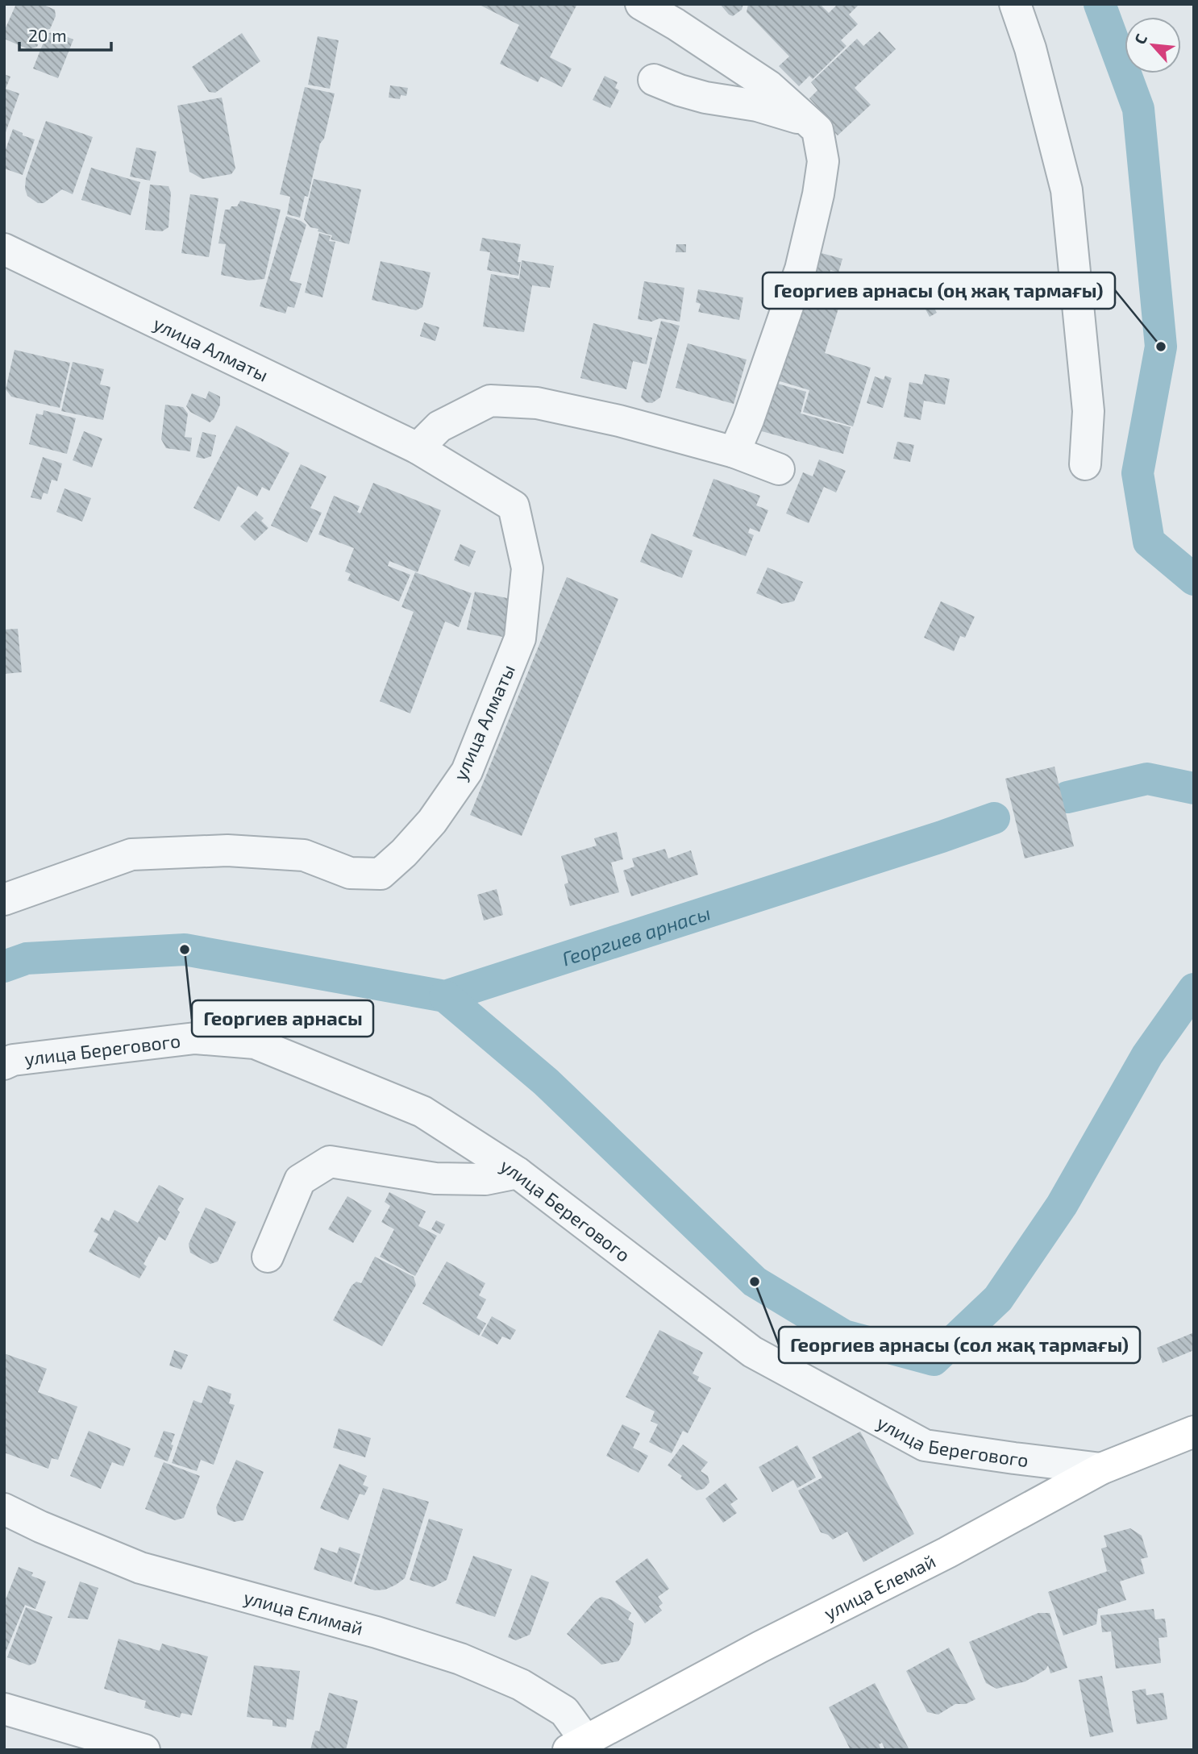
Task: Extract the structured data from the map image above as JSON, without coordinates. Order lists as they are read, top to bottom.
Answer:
{
  "streets": {
    "street": [
      "улица Алматы",
      "улица Берегового",
      "улица Елемай",
      "улица Елимай"
    ]
  },
  "crossings": [
    ["улица Берегового", "улица Елемай"],
    ["улица Елемай", "улица Елимай"]
  ],
  "water": ["Георгиев арнасы"],
  "places": ["Георгиев арнасы (оң жақ тармағы)", "Георгиев арнасы", "Георгиев арнасы (сол жақ тармағы)"],
  "scale_bar": "20 m",
  "north": "top left"
}
